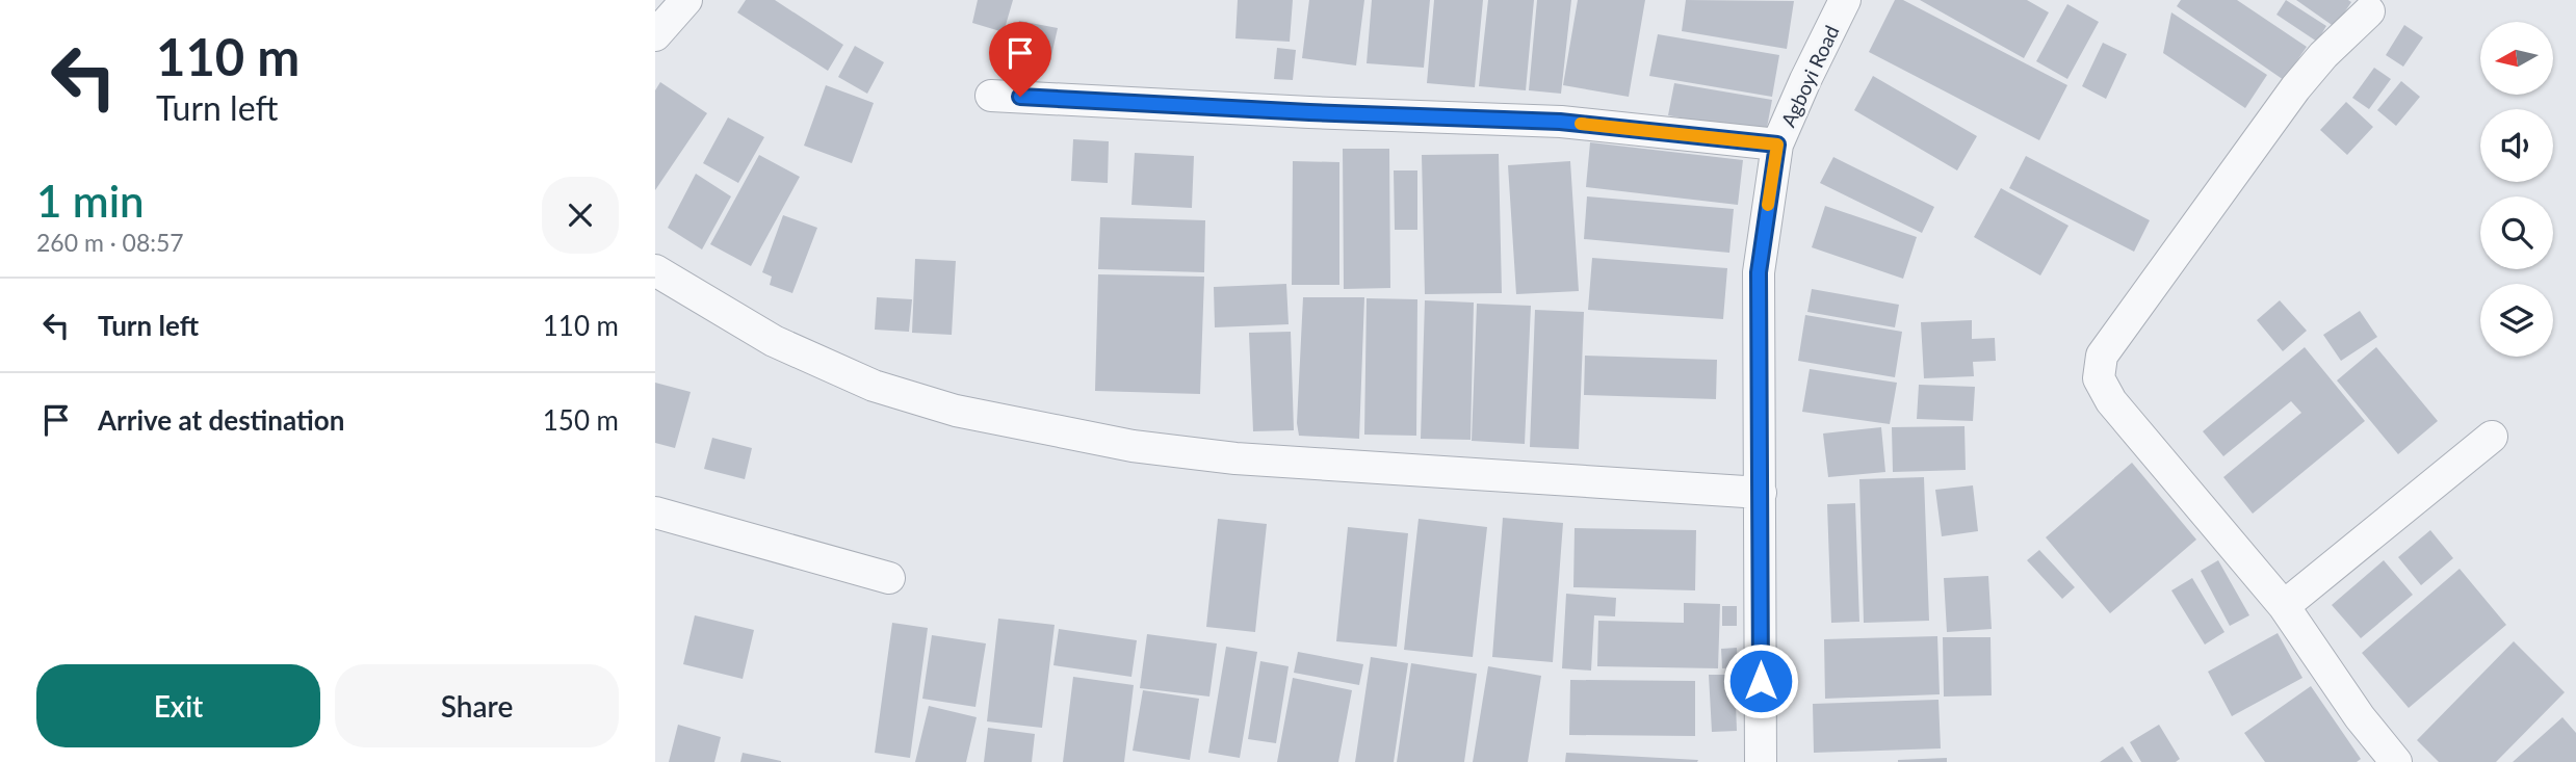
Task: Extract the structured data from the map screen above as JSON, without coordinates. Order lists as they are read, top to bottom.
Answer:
{
  "streets": {
    "street": ["Agboyi Road"]
  },
  "north": "left",
  "page": {
    "turn": ["110 m", "Turn left"],
    "heading": ["1 min", "260 m · 08:57"],
    "list": [
      {
        "name": "Turn left",
        "value": "110 m"
      },
      {
        "name": "Arrive at destination",
        "value": "150 m"
      }
    ],
    "buttons": ["Exit", "Share"]
  }
}
